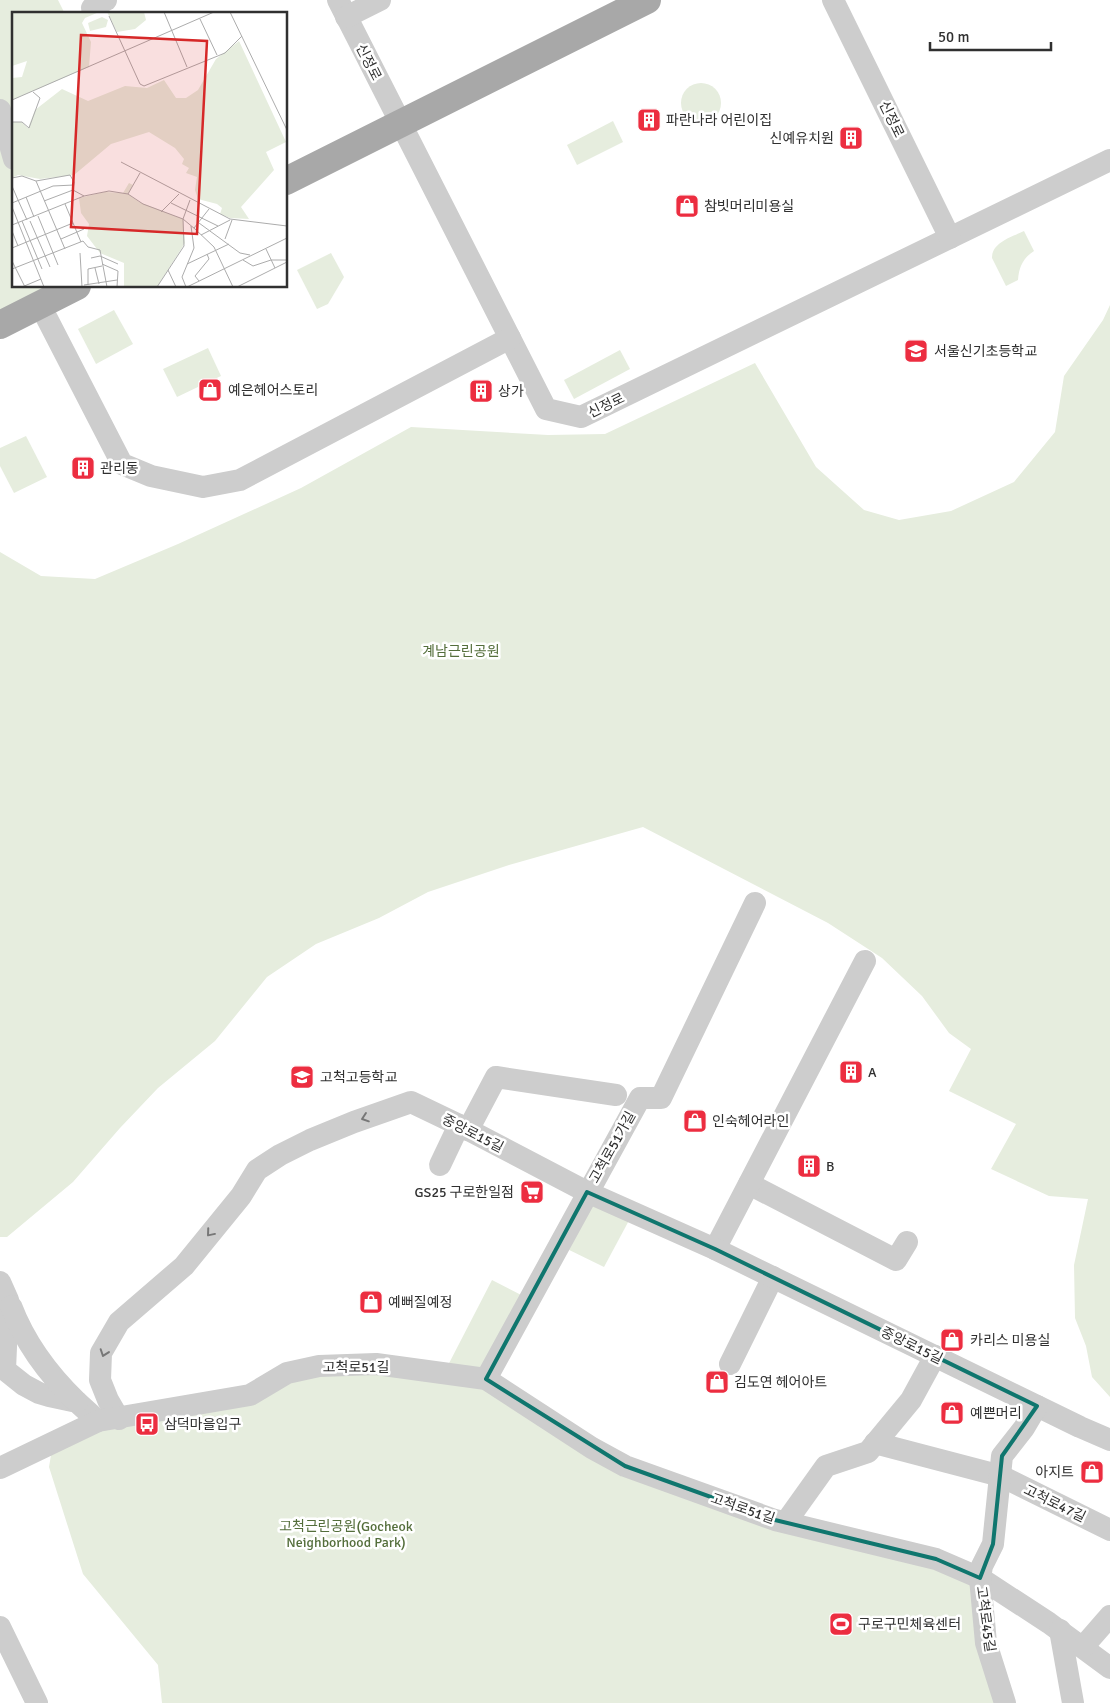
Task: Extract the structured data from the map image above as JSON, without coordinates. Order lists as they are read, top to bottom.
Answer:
{
  "streets": {
    "street": [
      "신정로",
      "중앙로15길",
      "고척로51가길",
      "고척로51길",
      "고척로47길",
      "고척로45길"
    ]
  },
  "crossings": [
    ["중앙로15길", "고척로51가길"],
    ["중앙로15길", "고척로51길"],
    ["중앙로15길", "고척로45길"],
    ["고척로51가길", "고척로51길"],
    ["고척로51길", "고척로45길"],
    ["고척로47길", "고척로45길"]
  ],
  "one_way": ["중앙로15길"],
  "parks": ["계남근린공원", "고척근린공원(Gocheok Neighborhood Park)"],
  "places": {
    "building": [
      "파란나라 어린이집",
      "신예유치원",
      "상가",
      "관리동",
      "A",
      "B"
    ],
    "shop": [
      "참빗머리미용실",
      "예은헤어스토리",
      "인숙헤어라인",
      "예뻐질예정",
      "카리스 미용실",
      "김도연 헤어아트",
      "예쁜머리",
      "아지트"
    ],
    "school or university": ["서울신기초등학교", "고척고등학교"],
    "supermarket": ["GS25 구로한일점"],
    "bus stop": ["삼덕마을입구"],
    "sports": ["구로구민체육센터"]
  },
  "scale_bar": "50 m"
}
